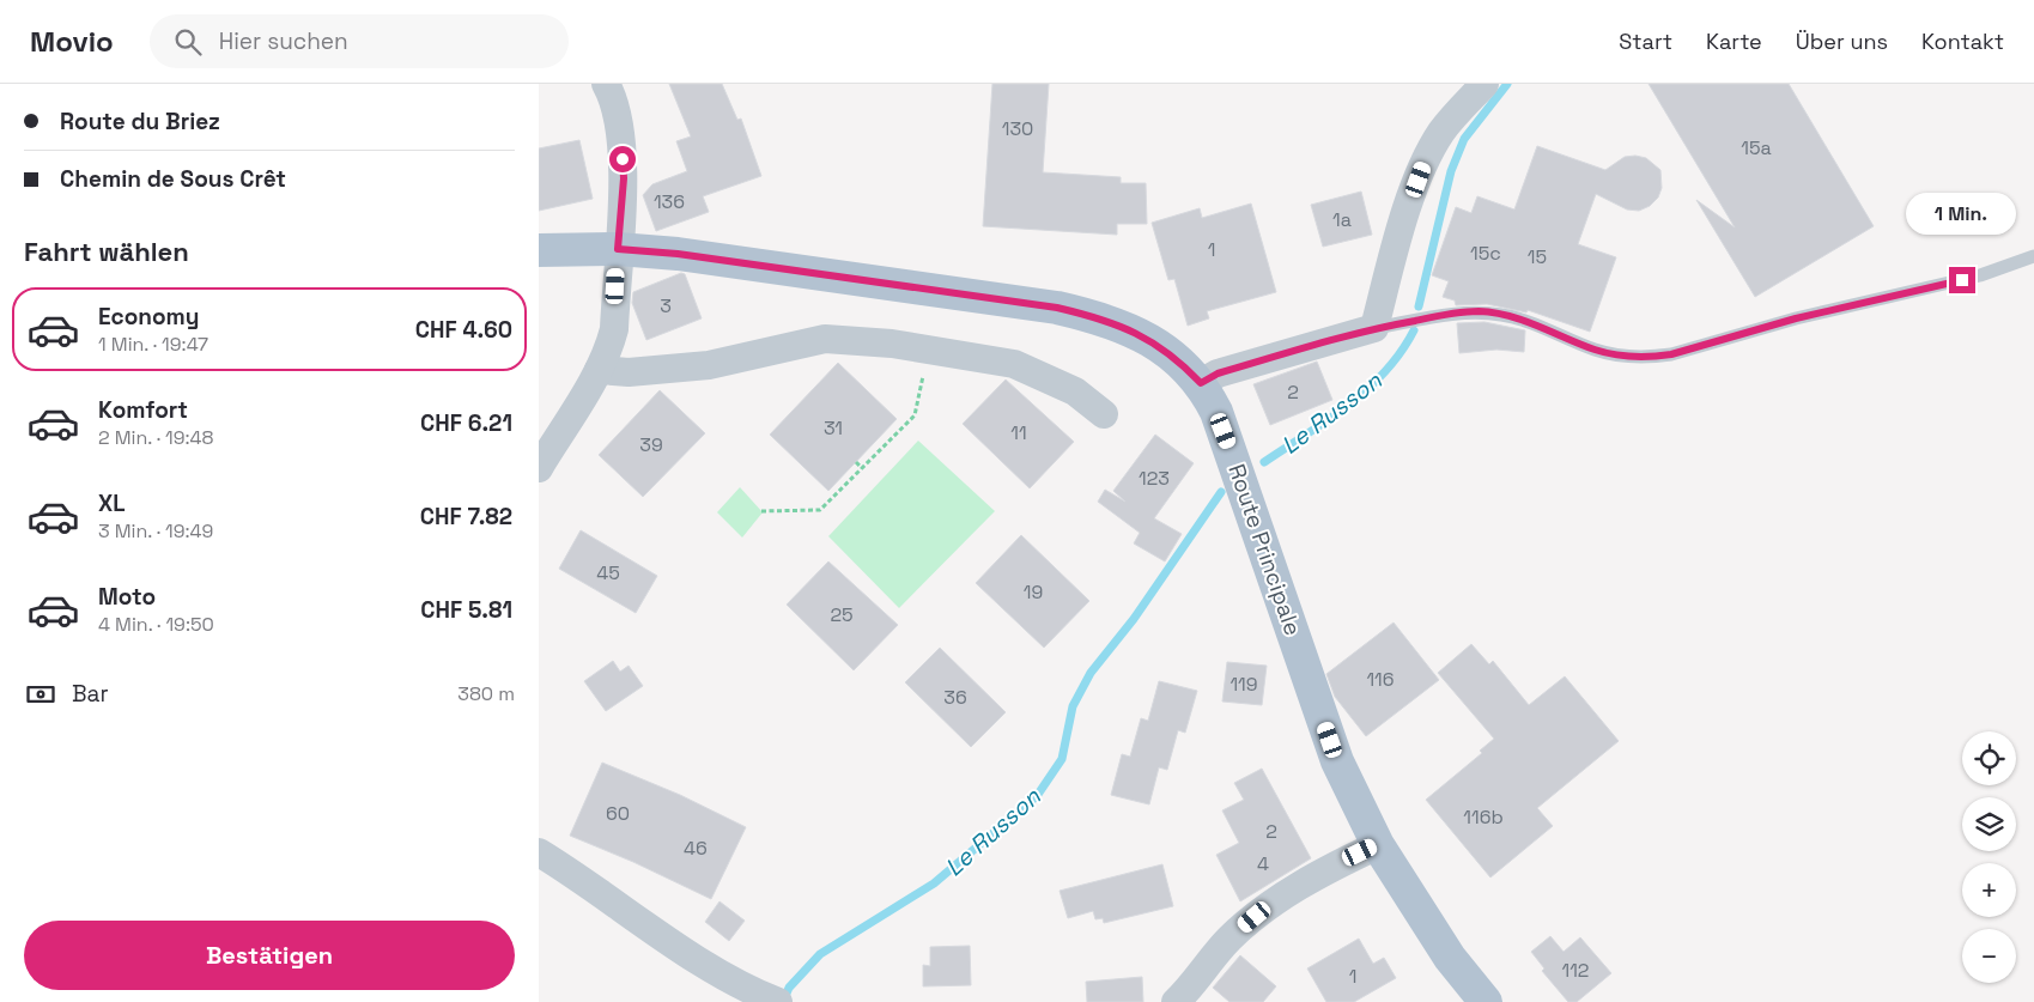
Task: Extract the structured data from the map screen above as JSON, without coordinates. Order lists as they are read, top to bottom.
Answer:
{
  "streets": {
    "main road": ["Route Principale"]
  },
  "water": ["Le Russon"],
  "house_numbers": [
    "130",
    "15a",
    "136",
    "1a",
    "1",
    "15c",
    "15",
    "3",
    "2",
    "31",
    "11",
    "39",
    "123",
    "45",
    "19",
    "25",
    "116",
    "119",
    "36",
    "60",
    "116b",
    "2",
    "46",
    "4",
    "112",
    "1"
  ],
  "page": {
    "header": "Movio",
    "search": "Hier suchen",
    "nav": [
      "Start",
      "Karte",
      "Über uns",
      "Kontakt"
    ],
    "banner": ["Route du Briez", "Chemin de Sous Crêt"],
    "bubble": "1 Min.",
    "heading": "Fahrt wählen",
    "list": [
      {
        "name": "Economy",
        "note": "1 Min. · 19:47",
        "value": "CHF 4.60"
      },
      {
        "name": "Komfort",
        "note": "2 Min. · 19:48",
        "value": "CHF 6.21"
      },
      {
        "name": "XL",
        "note": "3 Min. · 19:49",
        "value": "CHF 7.82"
      },
      {
        "name": "Moto",
        "note": "4 Min. · 19:50",
        "value": "CHF 5.81"
      }
    ],
    "pay": ["Bar", "380 m"],
    "map_buttons": ["+", "−"],
    "buttons": "Bestätigen"
  }
}
